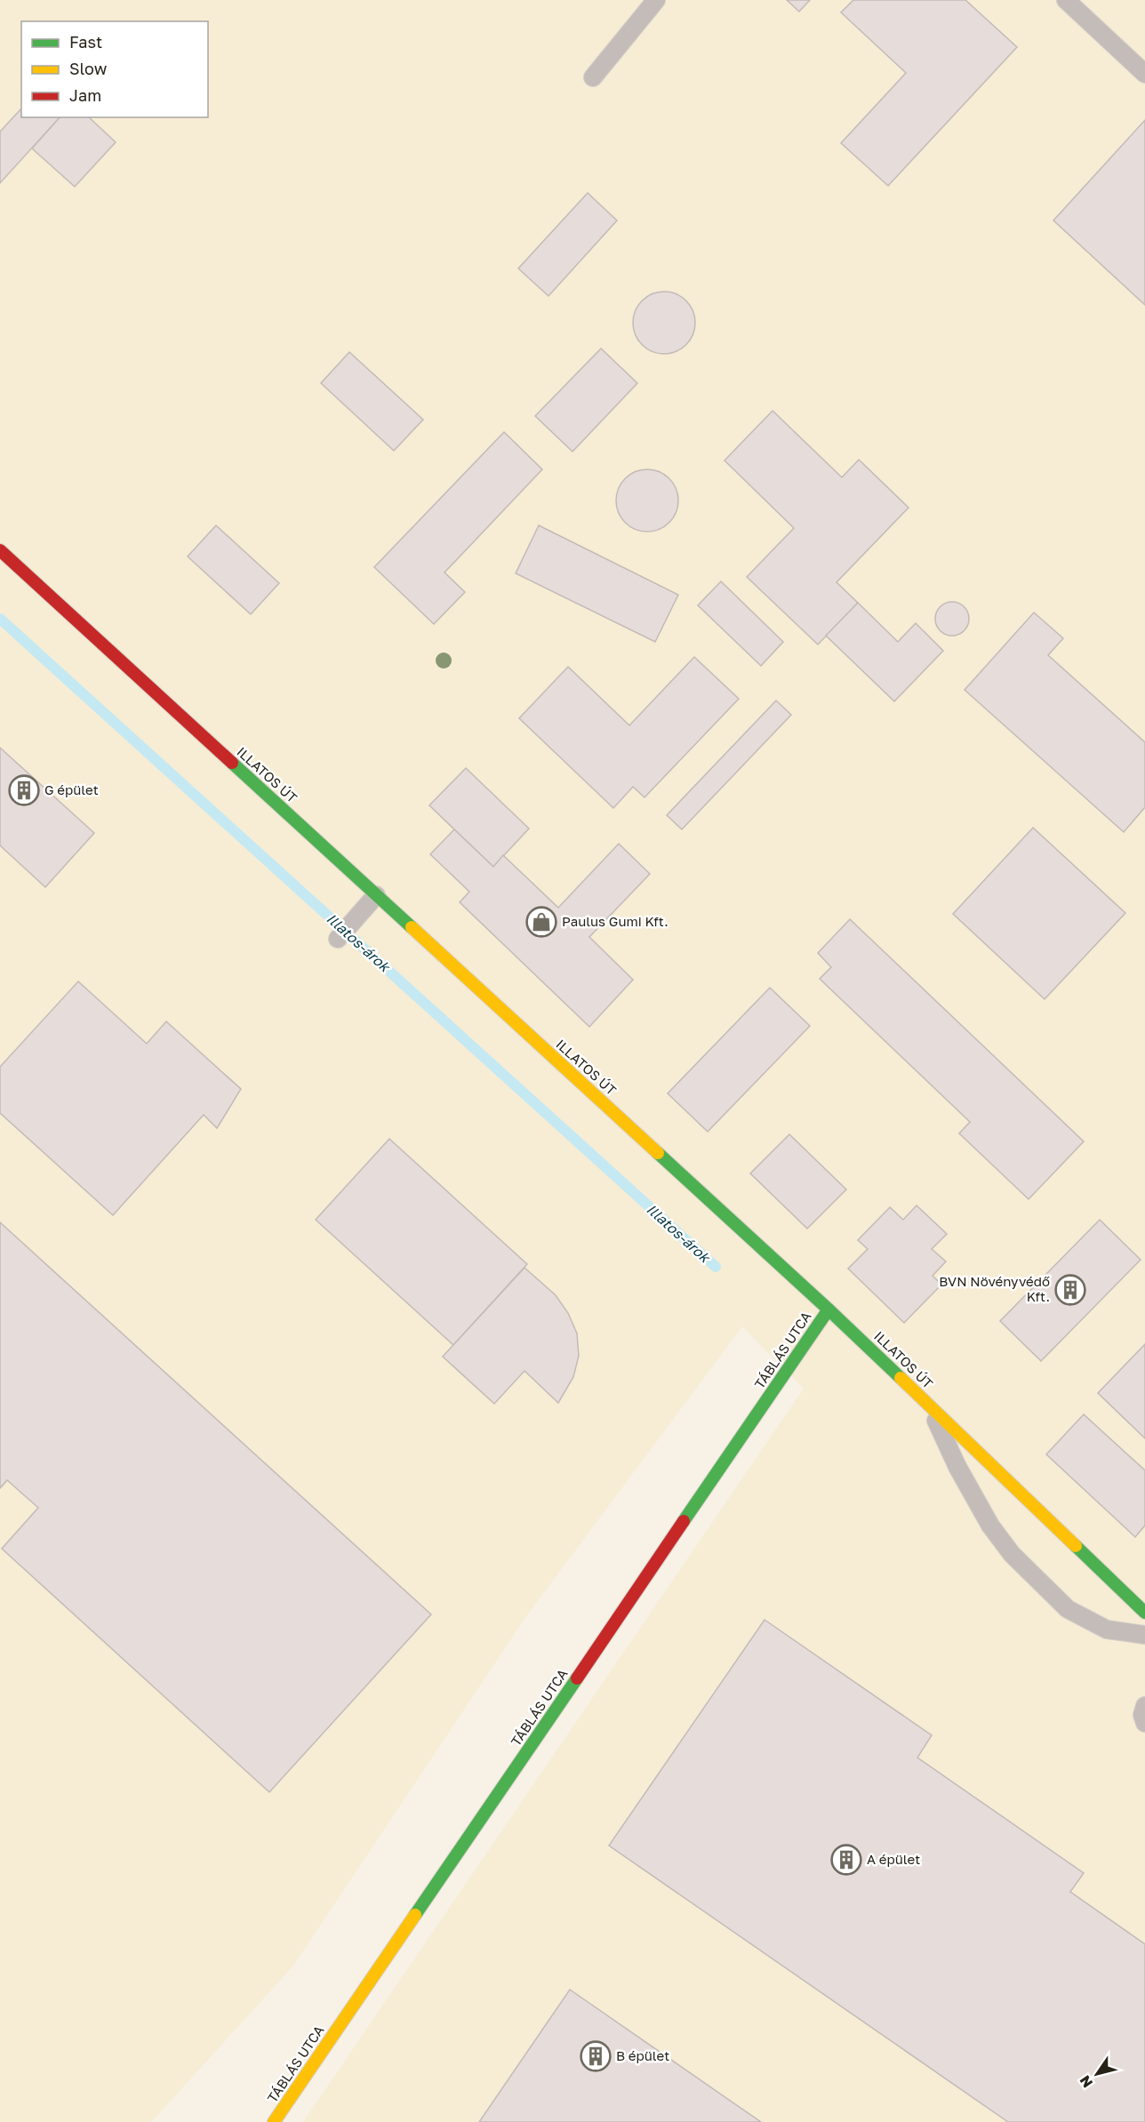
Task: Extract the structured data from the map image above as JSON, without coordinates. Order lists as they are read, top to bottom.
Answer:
{
  "streets": {
    "street": ["ILLATOS ÚT", "TÁBLÁS UTCA"]
  },
  "crossings": [
    ["ILLATOS ÚT", "TÁBLÁS UTCA"]
  ],
  "water": ["Illatos-árok"],
  "places": {
    "building": [
      "G épület",
      "BVN Növényvédő Kft.",
      "A épület",
      "B épület"
    ],
    "shop": ["Paulus Gumi Kft."]
  },
  "legend": ["Fast", "Slow", "Jam"],
  "north": "bottom left"
}
